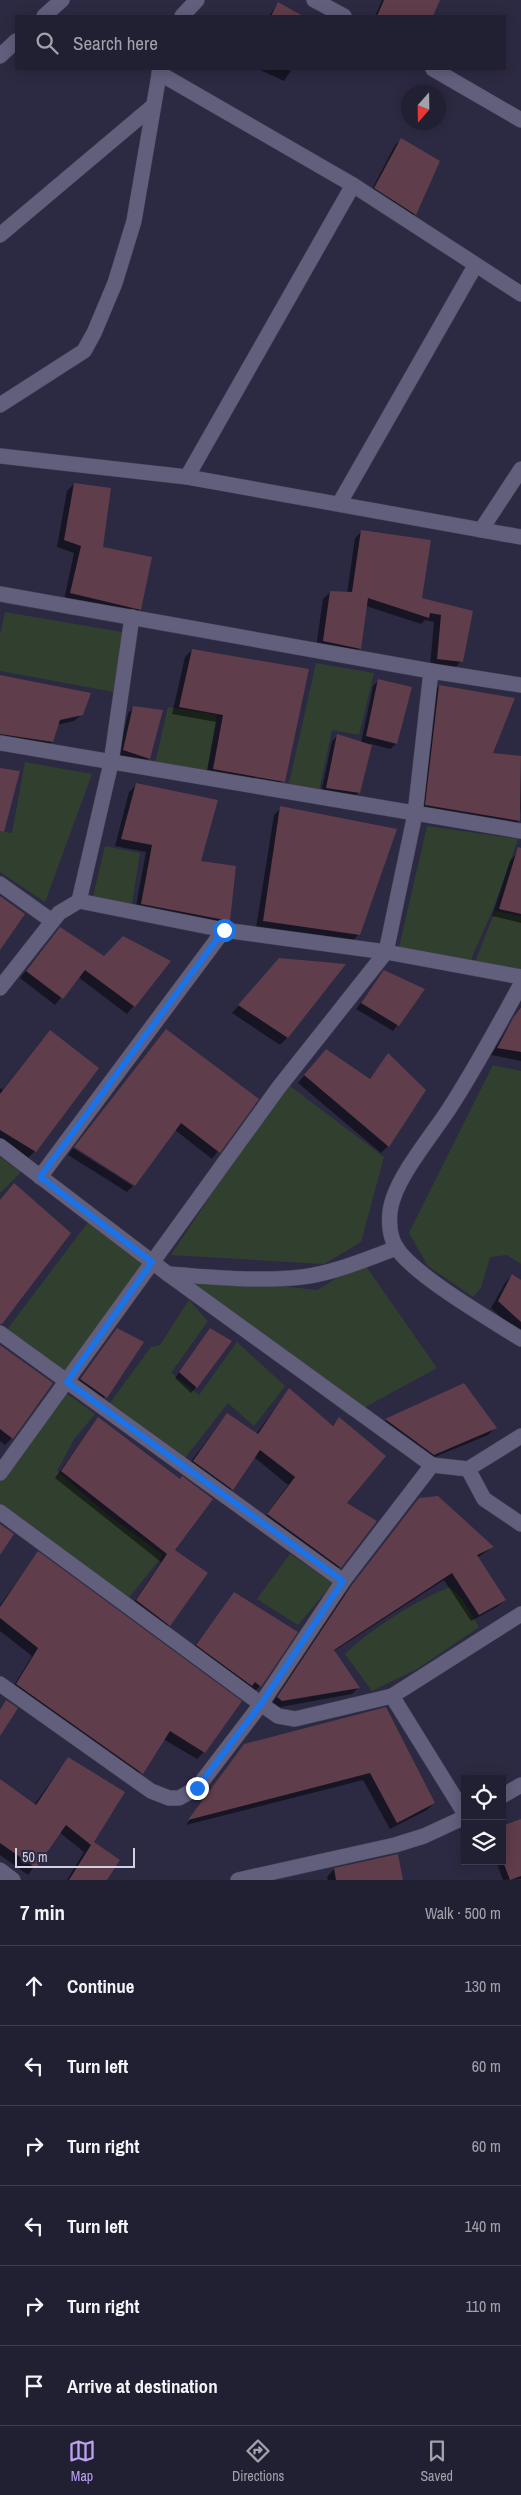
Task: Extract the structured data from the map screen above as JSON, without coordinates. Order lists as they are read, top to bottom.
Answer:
{
  "scale_bar": "50 m",
  "north": "bottom",
  "page": {
    "search": "Search here",
    "scale": "50 m",
    "heading": ["7 min", "Walk · 500 m"],
    "list": [
      ["Continue", "130 m"],
      ["Turn left", "60 m"],
      ["Turn right", "60 m"],
      ["Turn left", "140 m"],
      ["Turn right", "110 m"],
      "Arrive at destination"
    ],
    "nav": ["Map", "Directions", "Saved"]
  }
}
